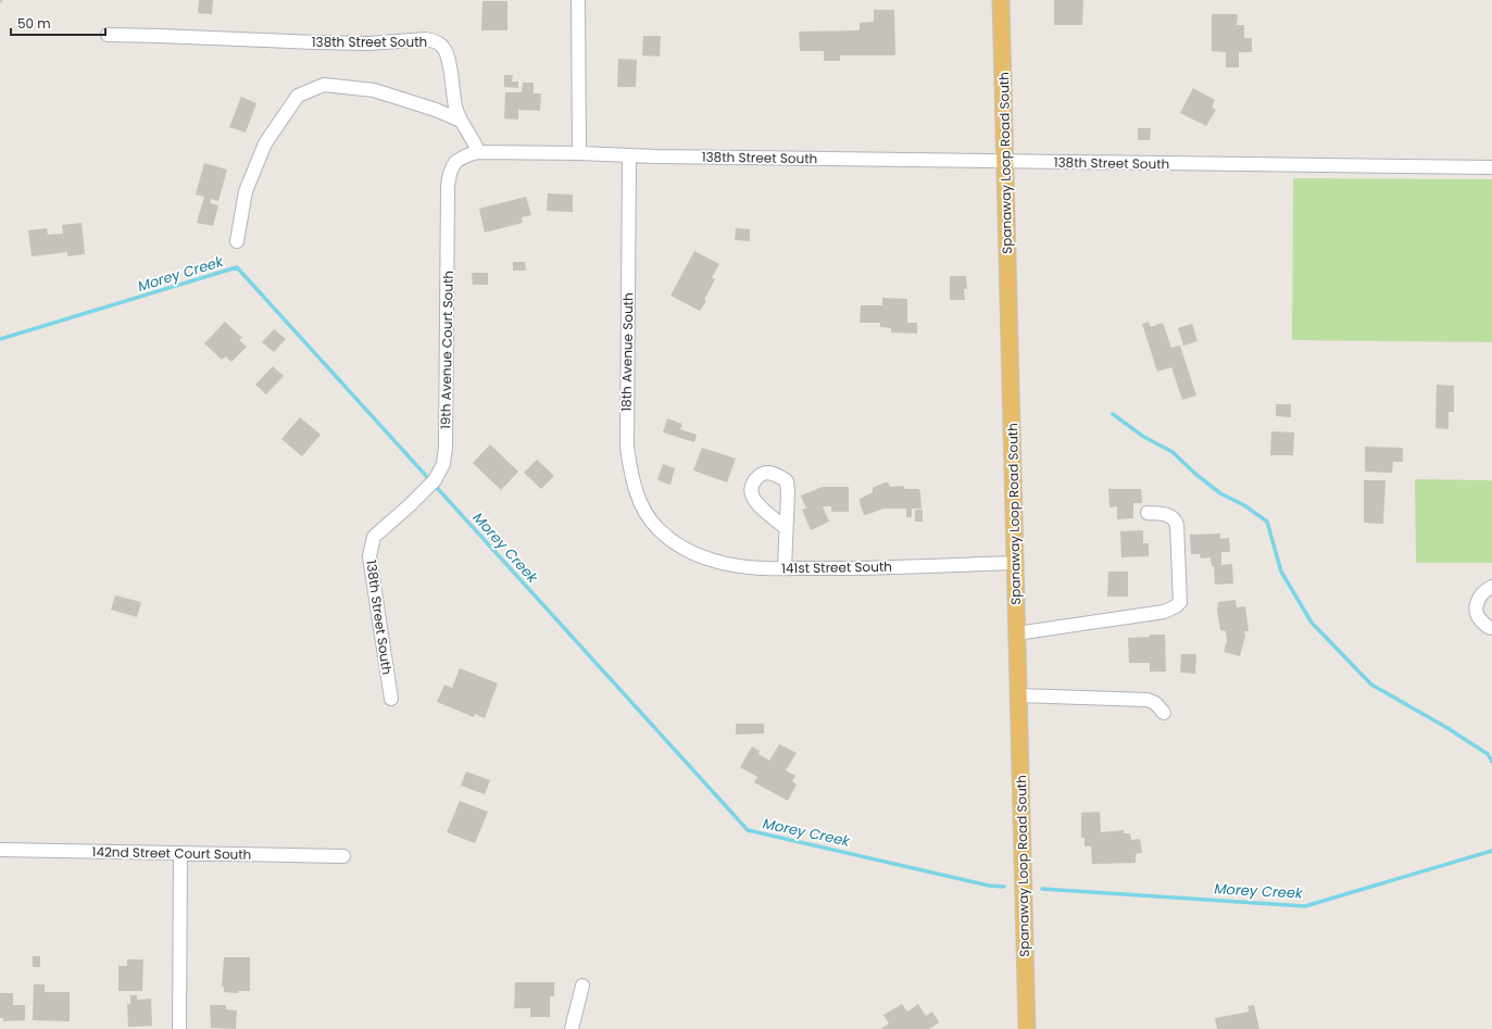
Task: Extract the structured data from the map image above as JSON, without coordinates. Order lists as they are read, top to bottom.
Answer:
{
  "streets": {
    "main road": ["Spanaway Loop Road South"],
    "street": [
      "138th Street South",
      "19th Avenue Court South",
      "18th Avenue South",
      "141st Street South",
      "142nd Street Court South"
    ]
  },
  "crossings": [
    ["138th Street South", "Spanaway Loop Road South"],
    ["138th Street South", "19th Avenue Court South"],
    ["138th Street South", "18th Avenue South"],
    ["Spanaway Loop Road South", "141st Street South"],
    ["18th Avenue South", "141st Street South"]
  ],
  "water": ["Morey Creek"],
  "scale_bar": "50 m"
}
